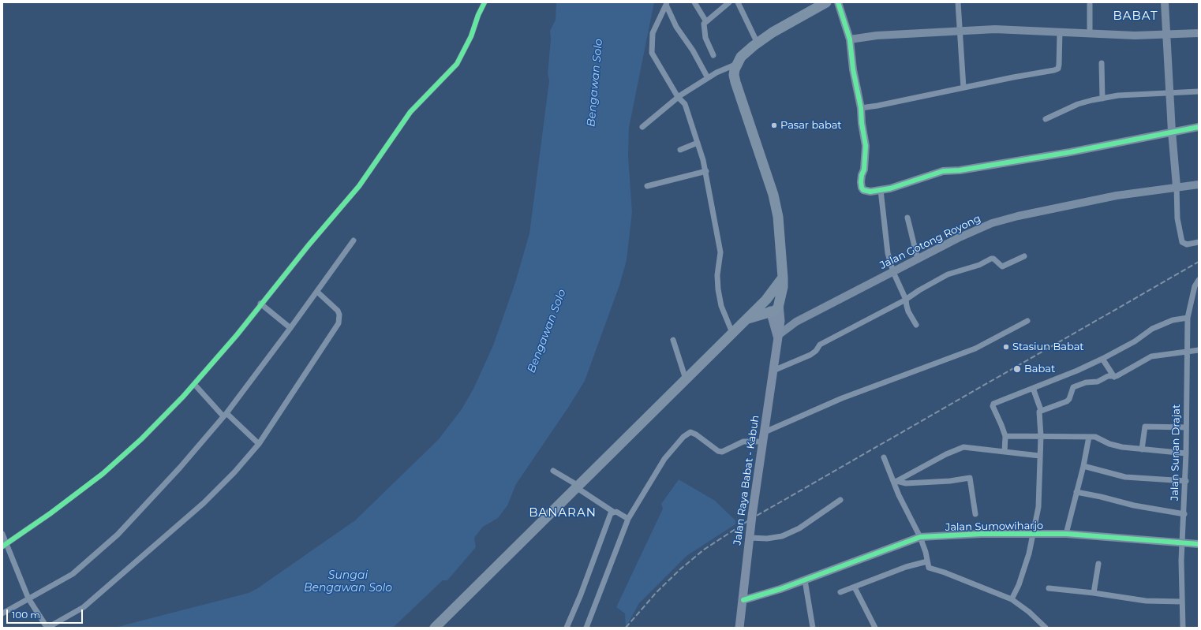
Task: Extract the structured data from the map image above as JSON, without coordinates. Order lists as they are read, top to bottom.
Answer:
{
  "streets": {
    "main road": ["Jalan Raya Babat - Kabuh"],
    "street": ["Jalan Gotong Royong", "Jalan Sunan Drajat", "Jalan Sumowiharjo"]
  },
  "crossings": [
    ["Jalan Gotong Royong", "Jalan Raya Babat - Kabuh"],
    ["Jalan Sunan Drajat", "Jalan Sumowiharjo"],
    ["Jalan Raya Babat - Kabuh", "Jalan Sumowiharjo"]
  ],
  "districts": ["BABAT", "BANARAN"],
  "water": ["Bengawan Solo", "Sungai Bengawan Solo"],
  "places": ["Pasar babat", "Stasiun Babat", "Babat"],
  "scale_bar": "100 m"
}
